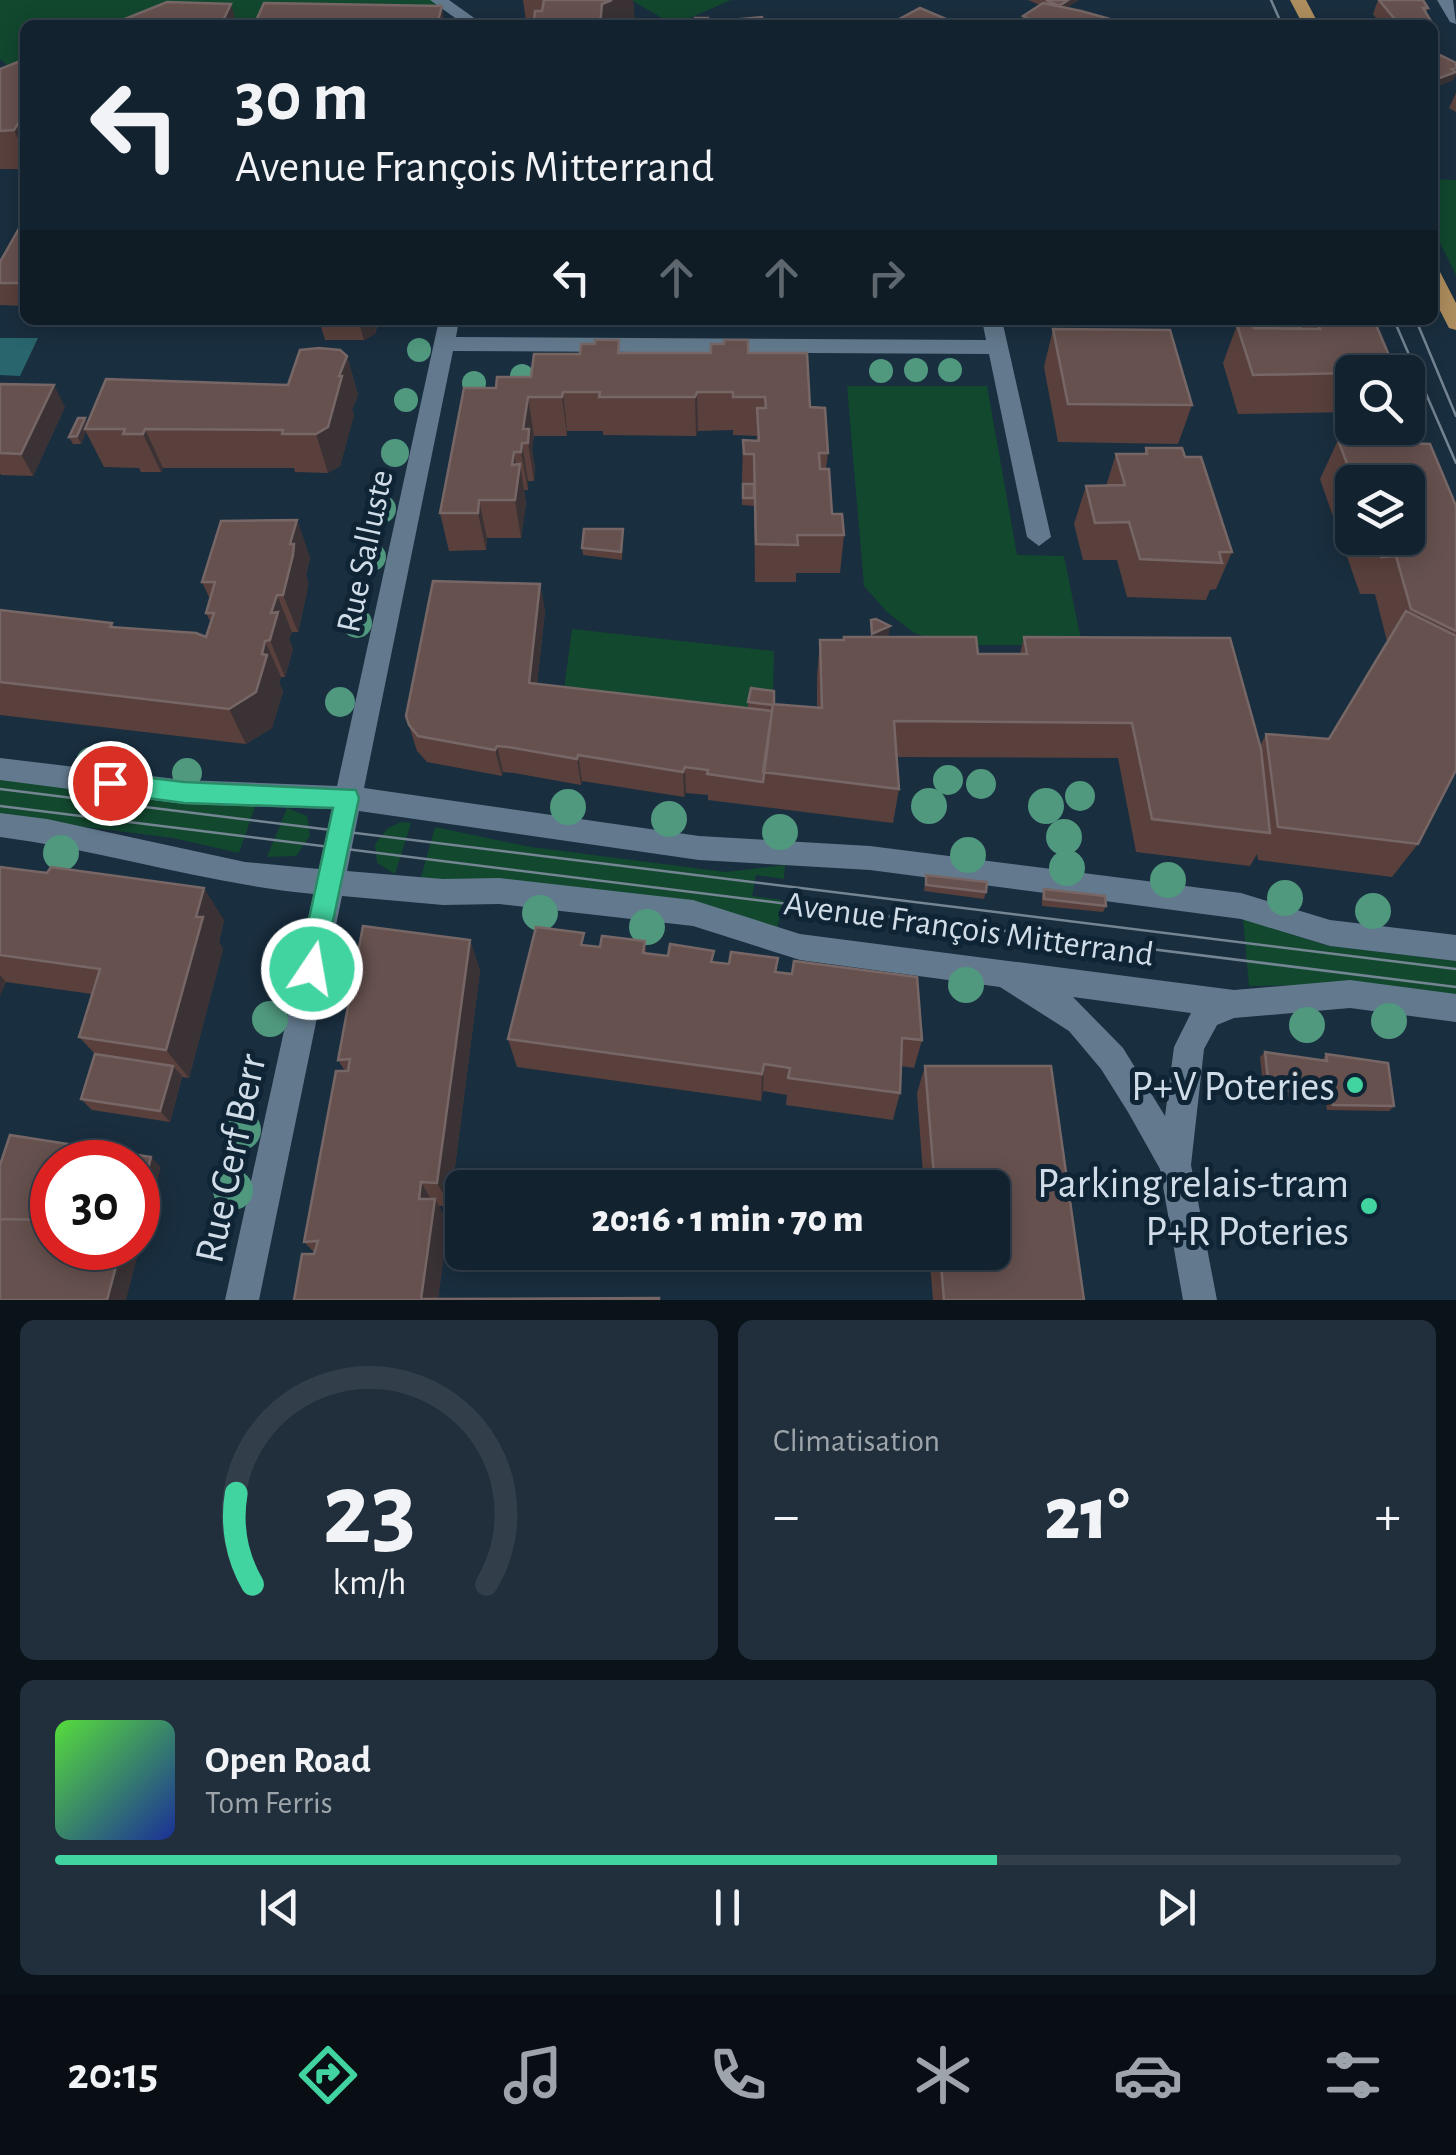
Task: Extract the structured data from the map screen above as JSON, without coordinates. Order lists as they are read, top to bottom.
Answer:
{
  "streets": {
    "street": ["Rue Salluste", "Avenue François Mitterrand", "Rue Cerf Berr"]
  },
  "crossings": [
    ["Rue Salluste", "Avenue François Mitterrand"],
    ["Rue Salluste", "Rue Cerf Berr"],
    ["Avenue François Mitterrand", "Rue Cerf Berr"]
  ],
  "places": ["P+V Poteries", "Parking relais-tram P+R Poteries"],
  "page": {
    "turn": ["30 m", "Avenue François Mitterrand"],
    "limit": "30",
    "trip": "20:16 · 1 min · 70 m",
    "tile": "Climatisation",
    "heat": ["−", "21°", "+"],
    "song": ["Open Road", "Tom Ferris"],
    "tabs": "20:15",
    "gauge": ["23", "km/h"]
  }
}
